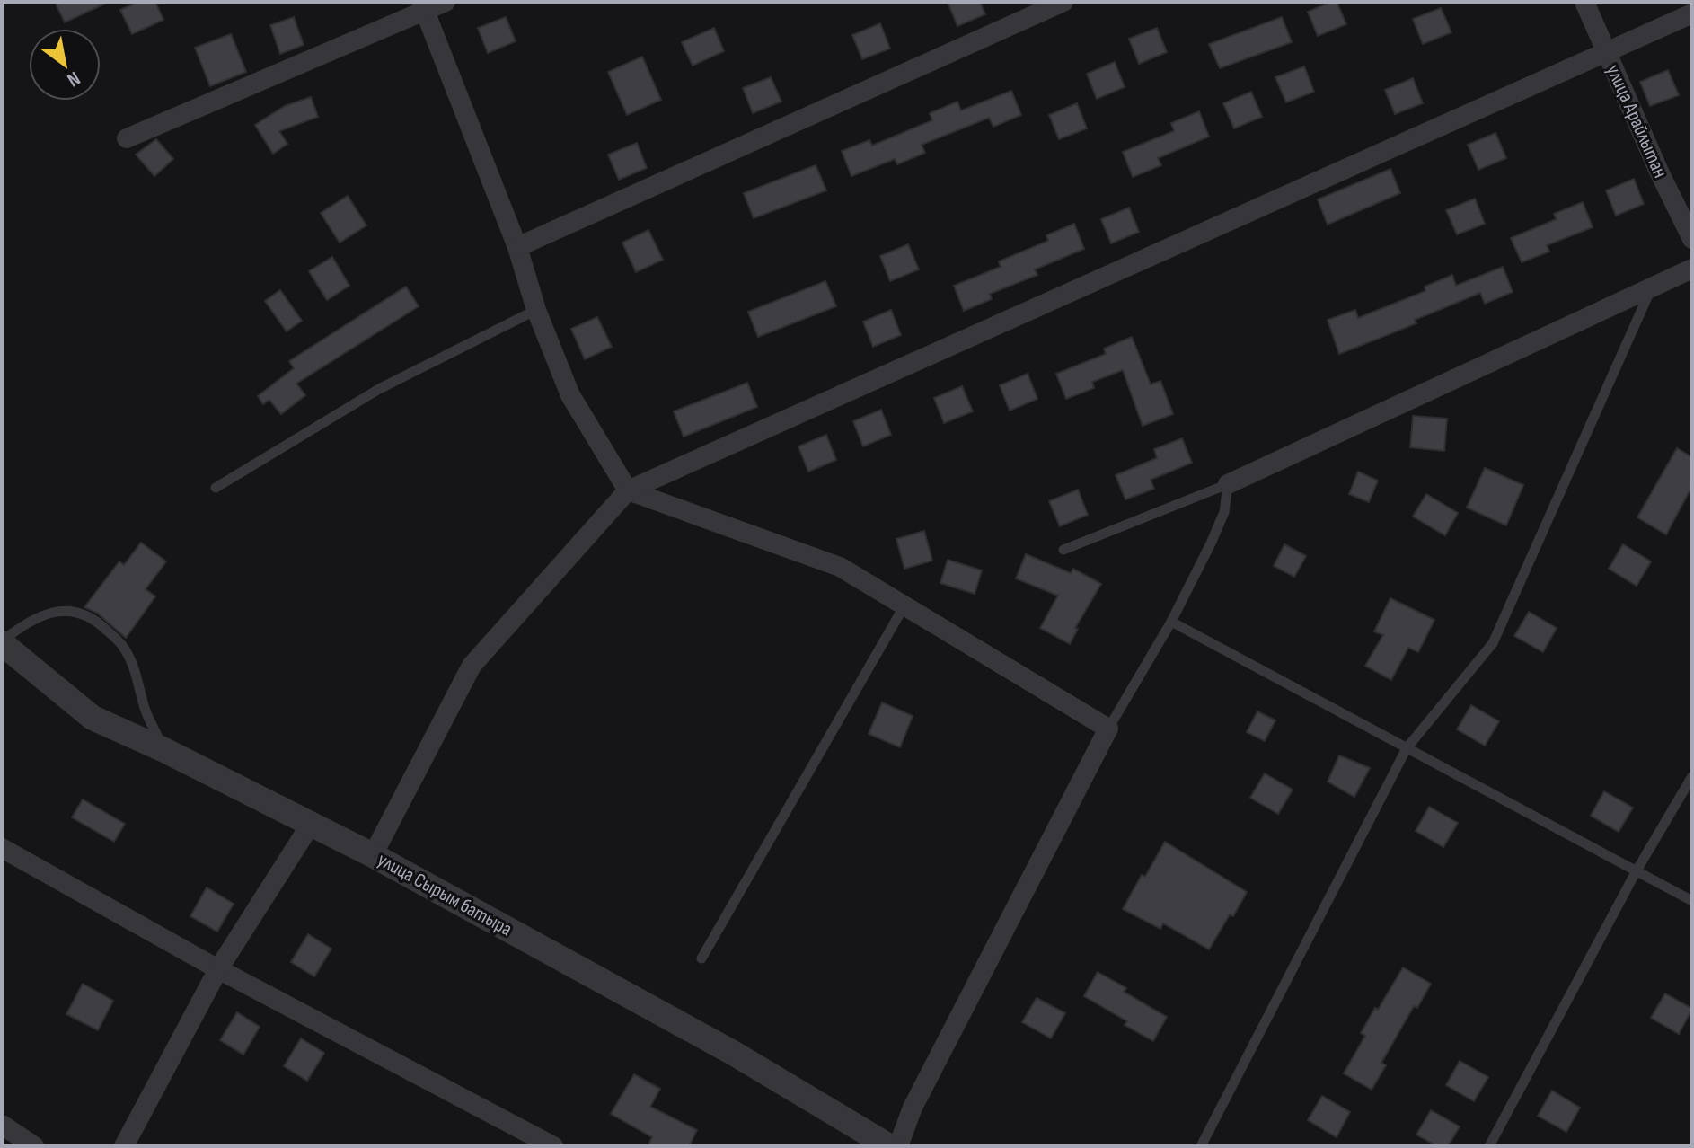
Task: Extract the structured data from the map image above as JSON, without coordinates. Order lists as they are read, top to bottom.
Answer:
{
  "streets": {
    "street": ["улица Арайлытан", "улица Сырым батыра"]
  },
  "north": "bottom right"
}
